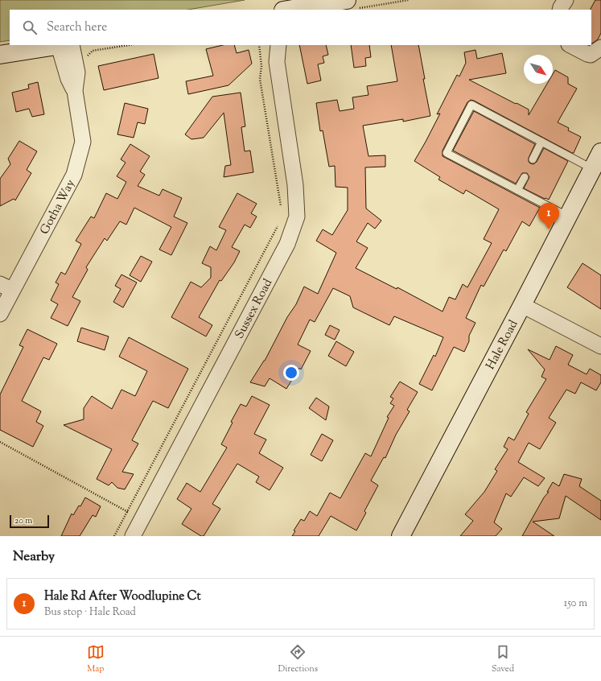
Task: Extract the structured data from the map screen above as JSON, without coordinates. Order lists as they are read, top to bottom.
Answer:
{
  "streets": {
    "main road": ["Hale Road"],
    "street": ["Gotha Way", "Sussex Road"]
  },
  "scale_bar": "20 m",
  "north": "bottom right",
  "page": {
    "search": "Search here",
    "pins": "1",
    "scale": "20 m",
    "heading": "Nearby",
    "list": [
      {
        "mark": "1",
        "name": "Hale Rd After Woodlupine Ct",
        "note": "Bus stop · Hale Road",
        "value": "150 m"
      }
    ],
    "nav": ["Map", "Directions", "Saved"]
  }
}
